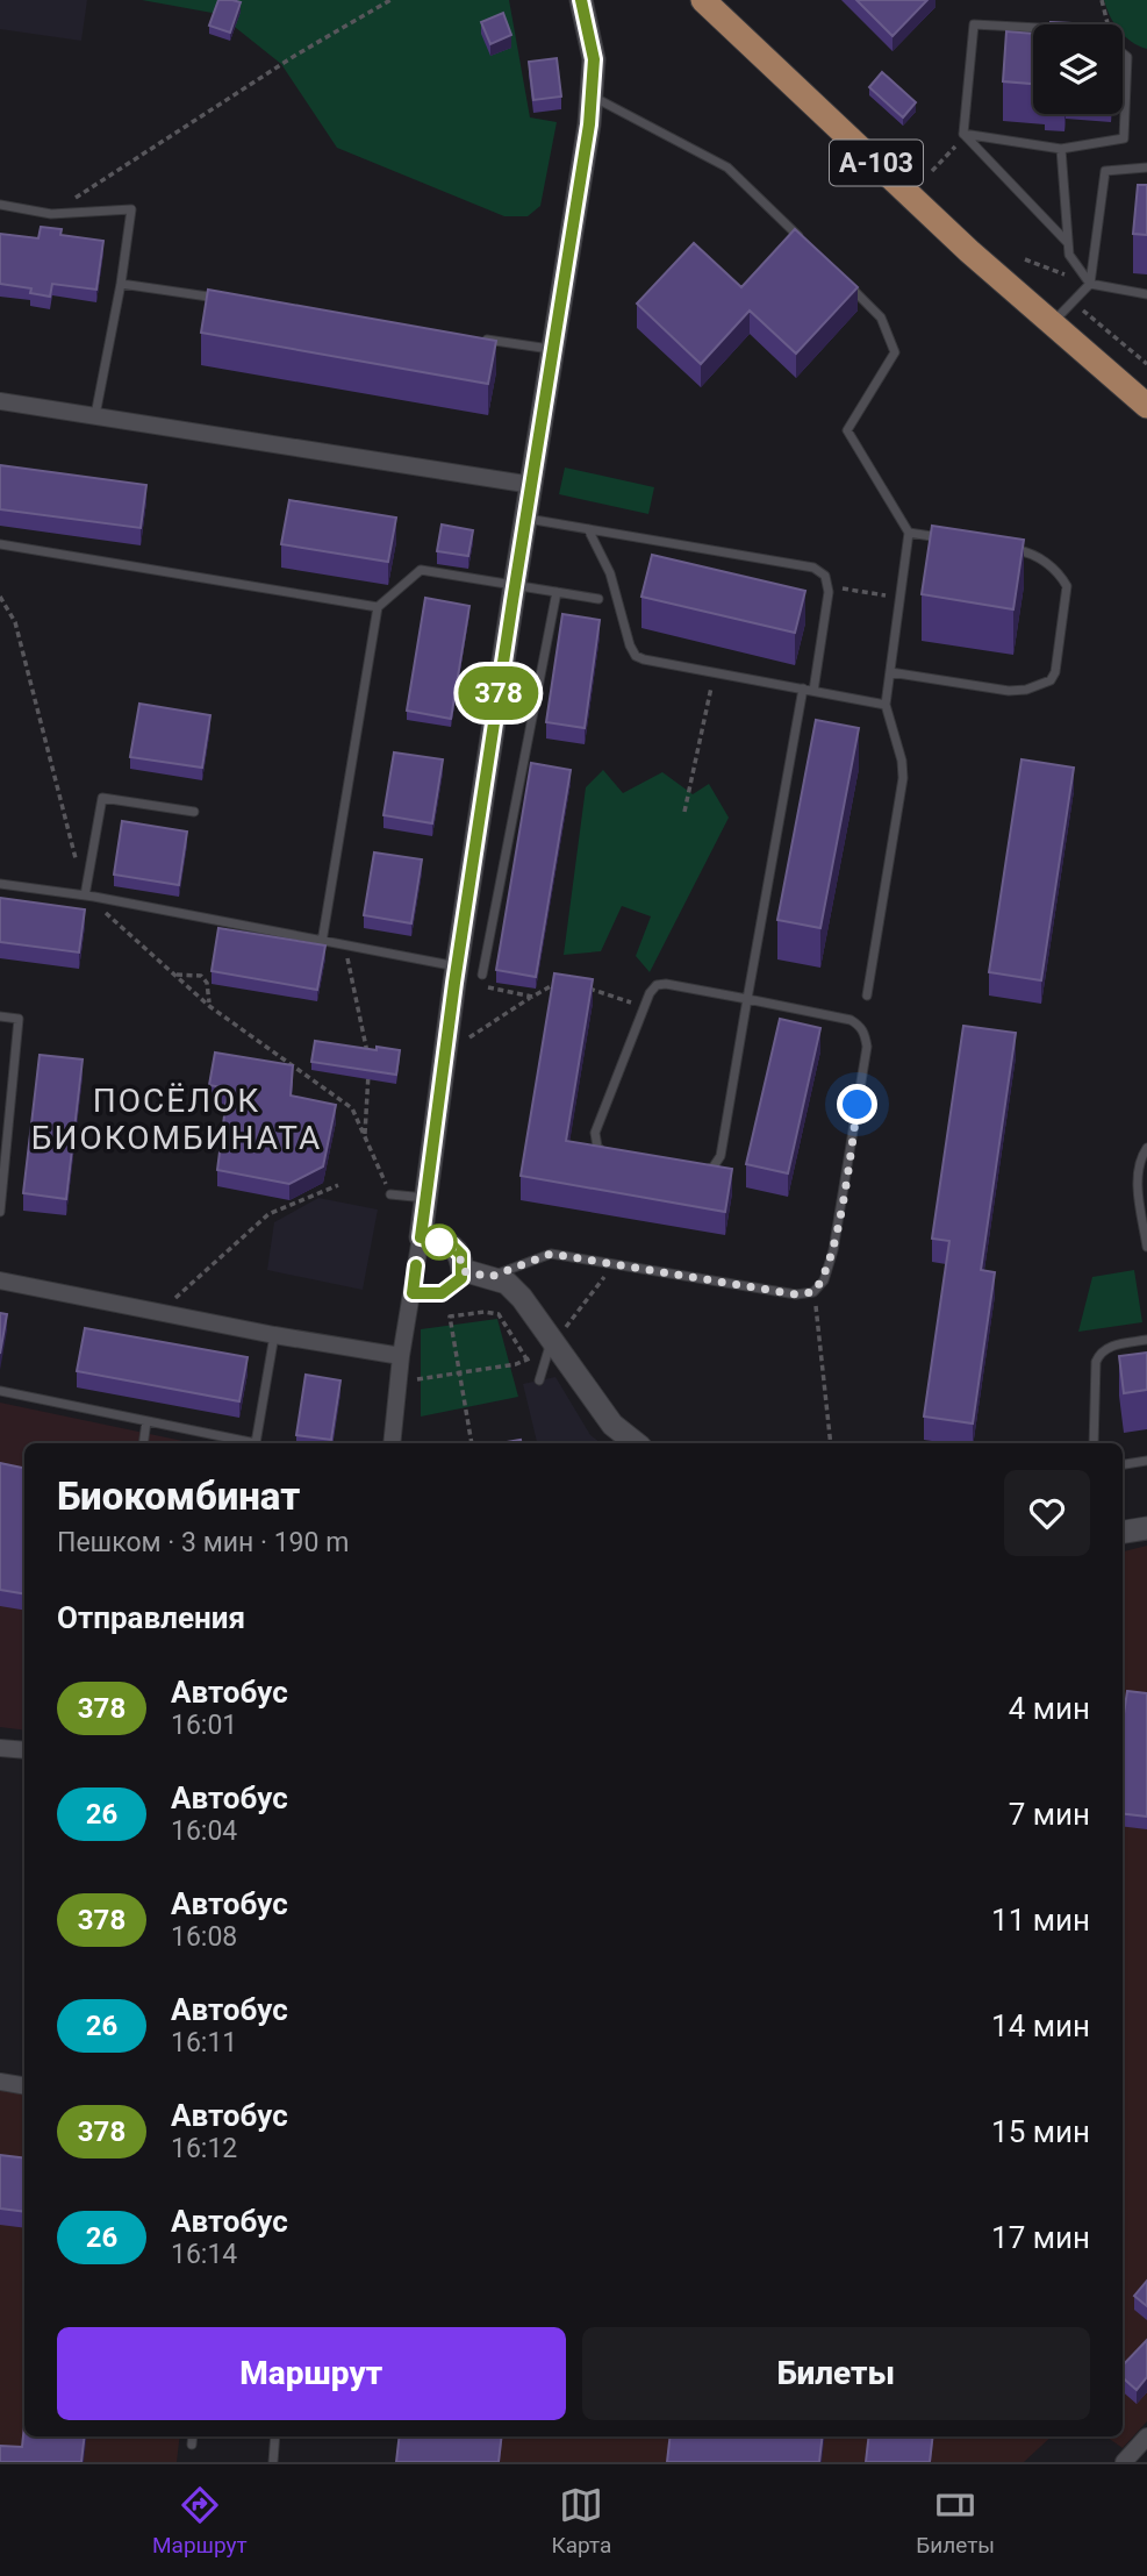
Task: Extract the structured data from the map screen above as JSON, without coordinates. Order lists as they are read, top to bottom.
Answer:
{
  "streets": {
    "main road": ["А-103"]
  },
  "districts": ["ПОСЁЛОК БИОКОМБИНАТА"],
  "lines": ["bus line 378"],
  "page": {
    "on_map": "378",
    "heading": [
      ["Биокомбинат", "Пешком · 3 мин · 190 m"],
      "Отправления"
    ],
    "list": [
      {
        "mark": "378",
        "name": "Автобус",
        "note": "16:01",
        "value": "4 мин"
      },
      {
        "mark": "26",
        "name": "Автобус",
        "note": "16:04",
        "value": "7 мин"
      },
      {
        "mark": "378",
        "name": "Автобус",
        "note": "16:08",
        "value": "11 мин"
      },
      {
        "mark": "26",
        "name": "Автобус",
        "note": "16:11",
        "value": "14 мин"
      },
      {
        "mark": "378",
        "name": "Автобус",
        "note": "16:12",
        "value": "15 мин"
      },
      {
        "mark": "26",
        "name": "Автобус",
        "note": "16:14",
        "value": "17 мин"
      }
    ],
    "buttons": ["Маршрут", "Билеты"],
    "tabs": ["Маршрут", "Карта", "Билеты"]
  }
}
